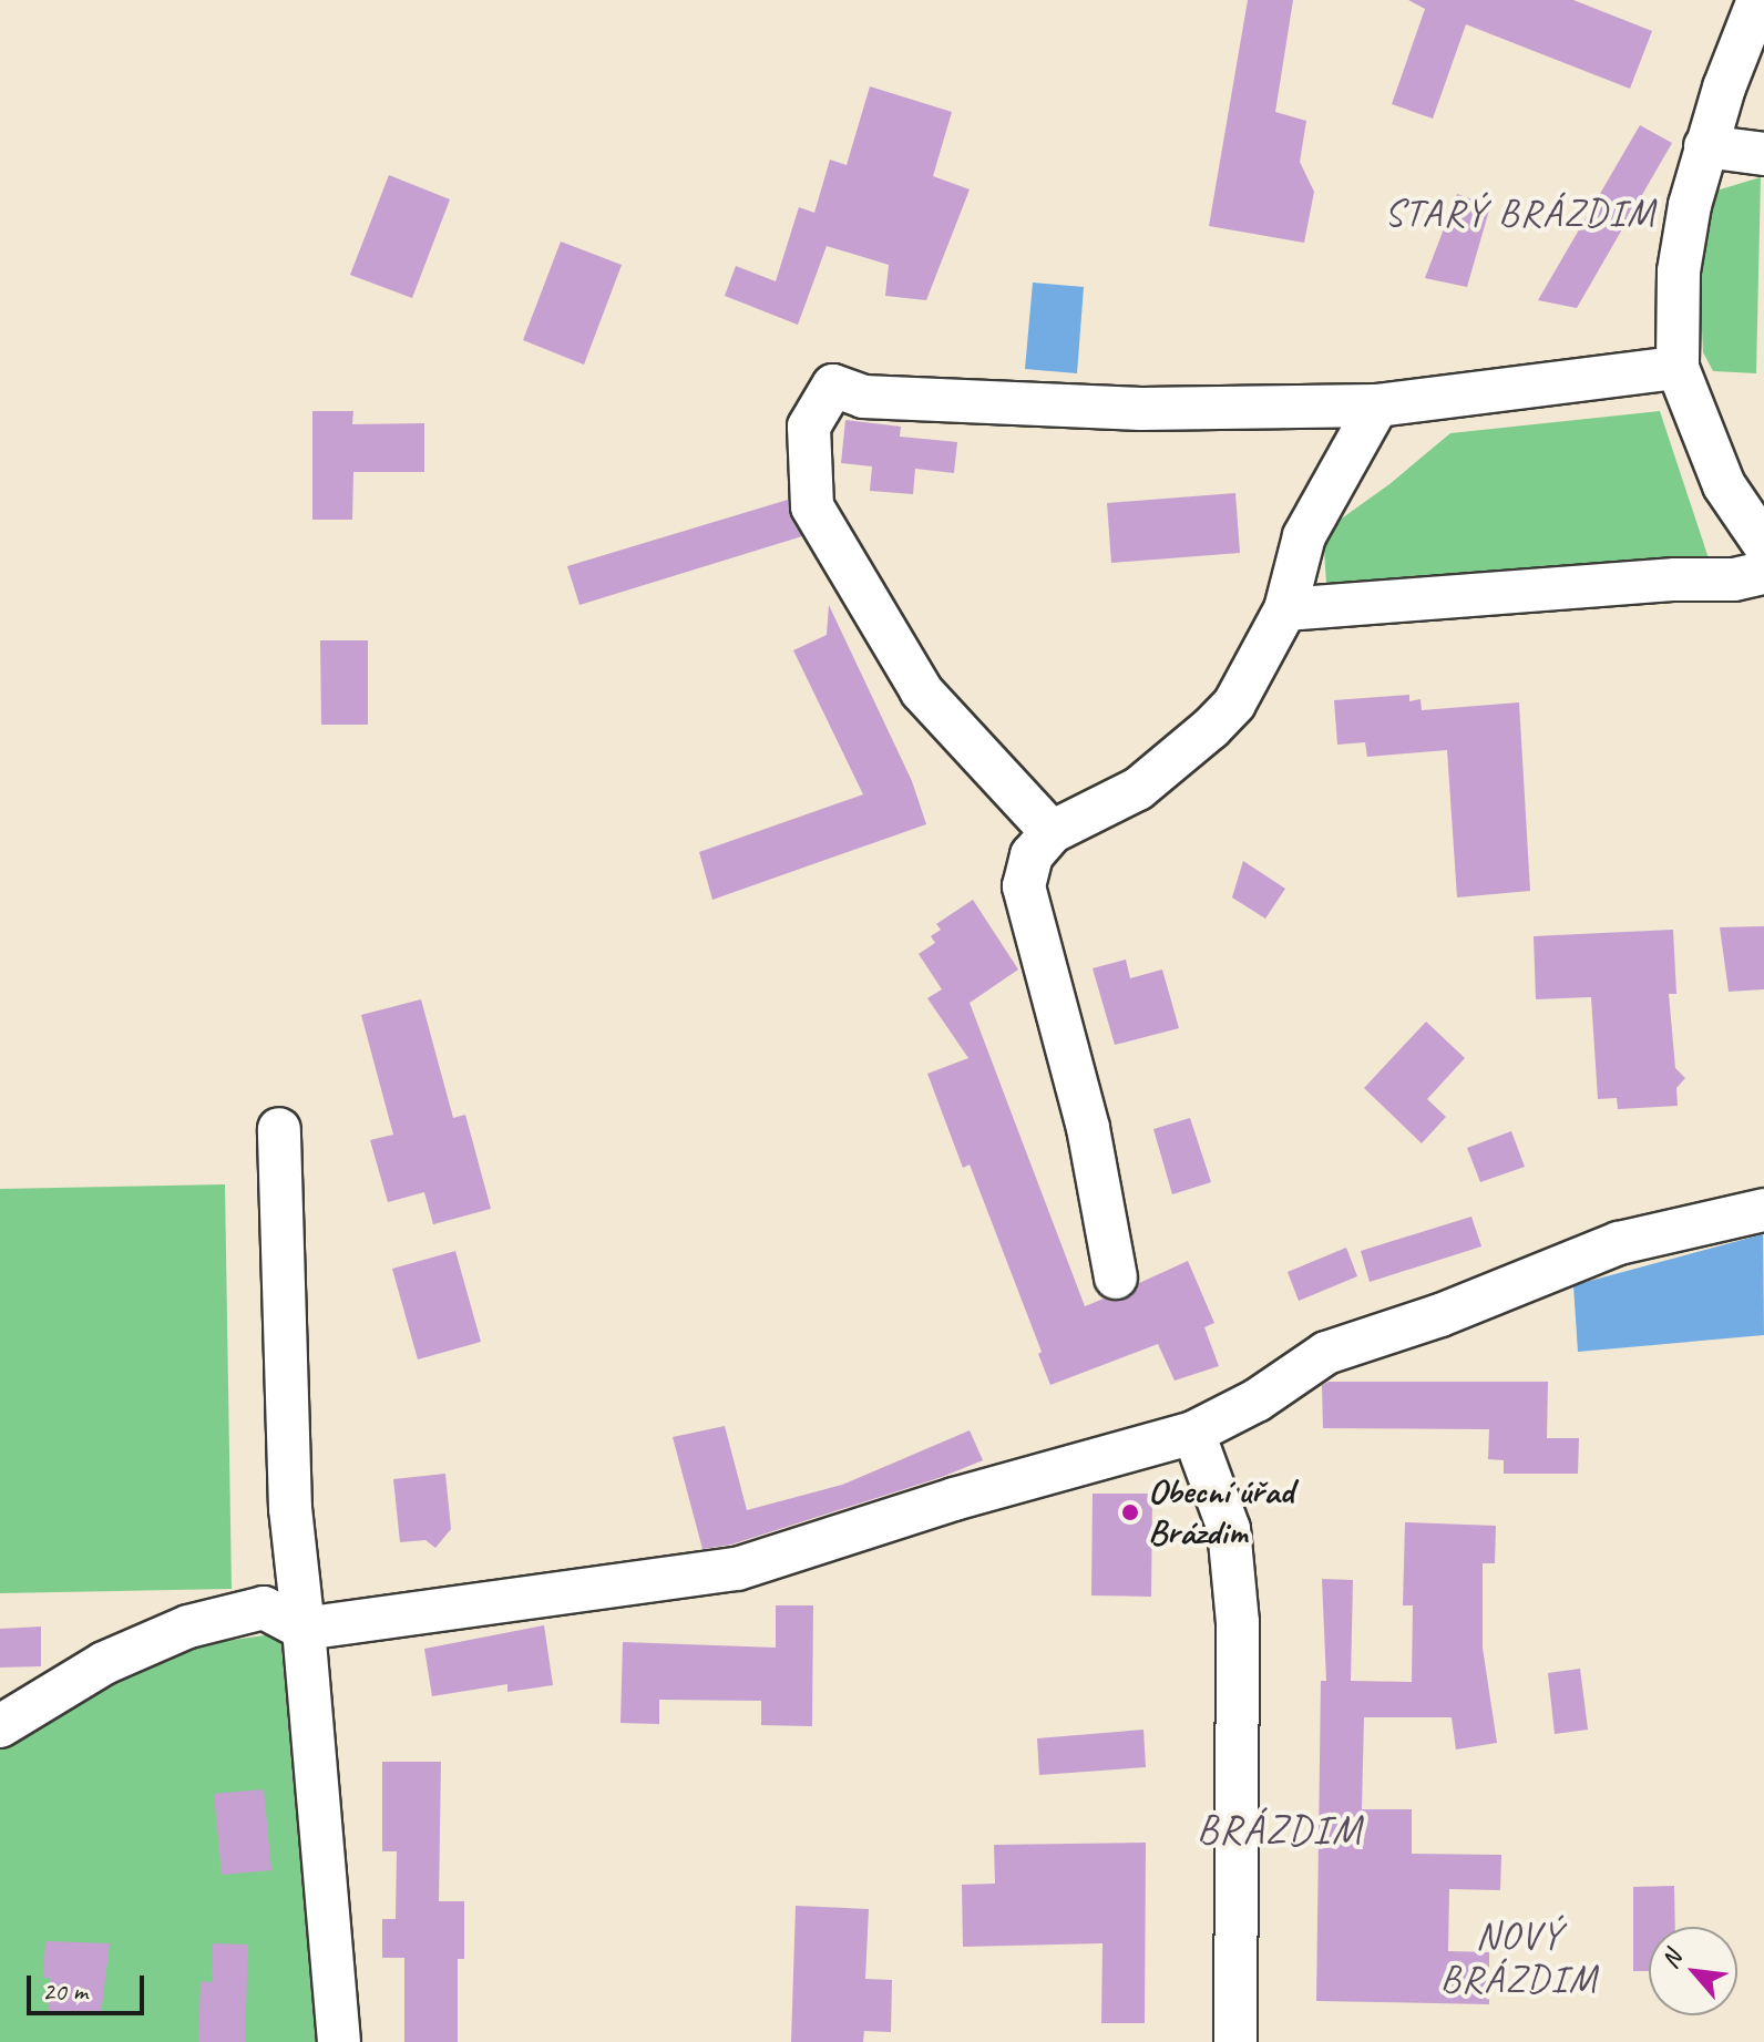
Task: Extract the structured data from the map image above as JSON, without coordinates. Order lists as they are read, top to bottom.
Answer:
{
  "districts": ["STARÝ BRÁZDIM", "BRÁZDIM", "NOVÝ BRÁZDIM"],
  "places": ["Obecní úřad Brázdim"],
  "scale_bar": "20 m",
  "north": "top left"
}
